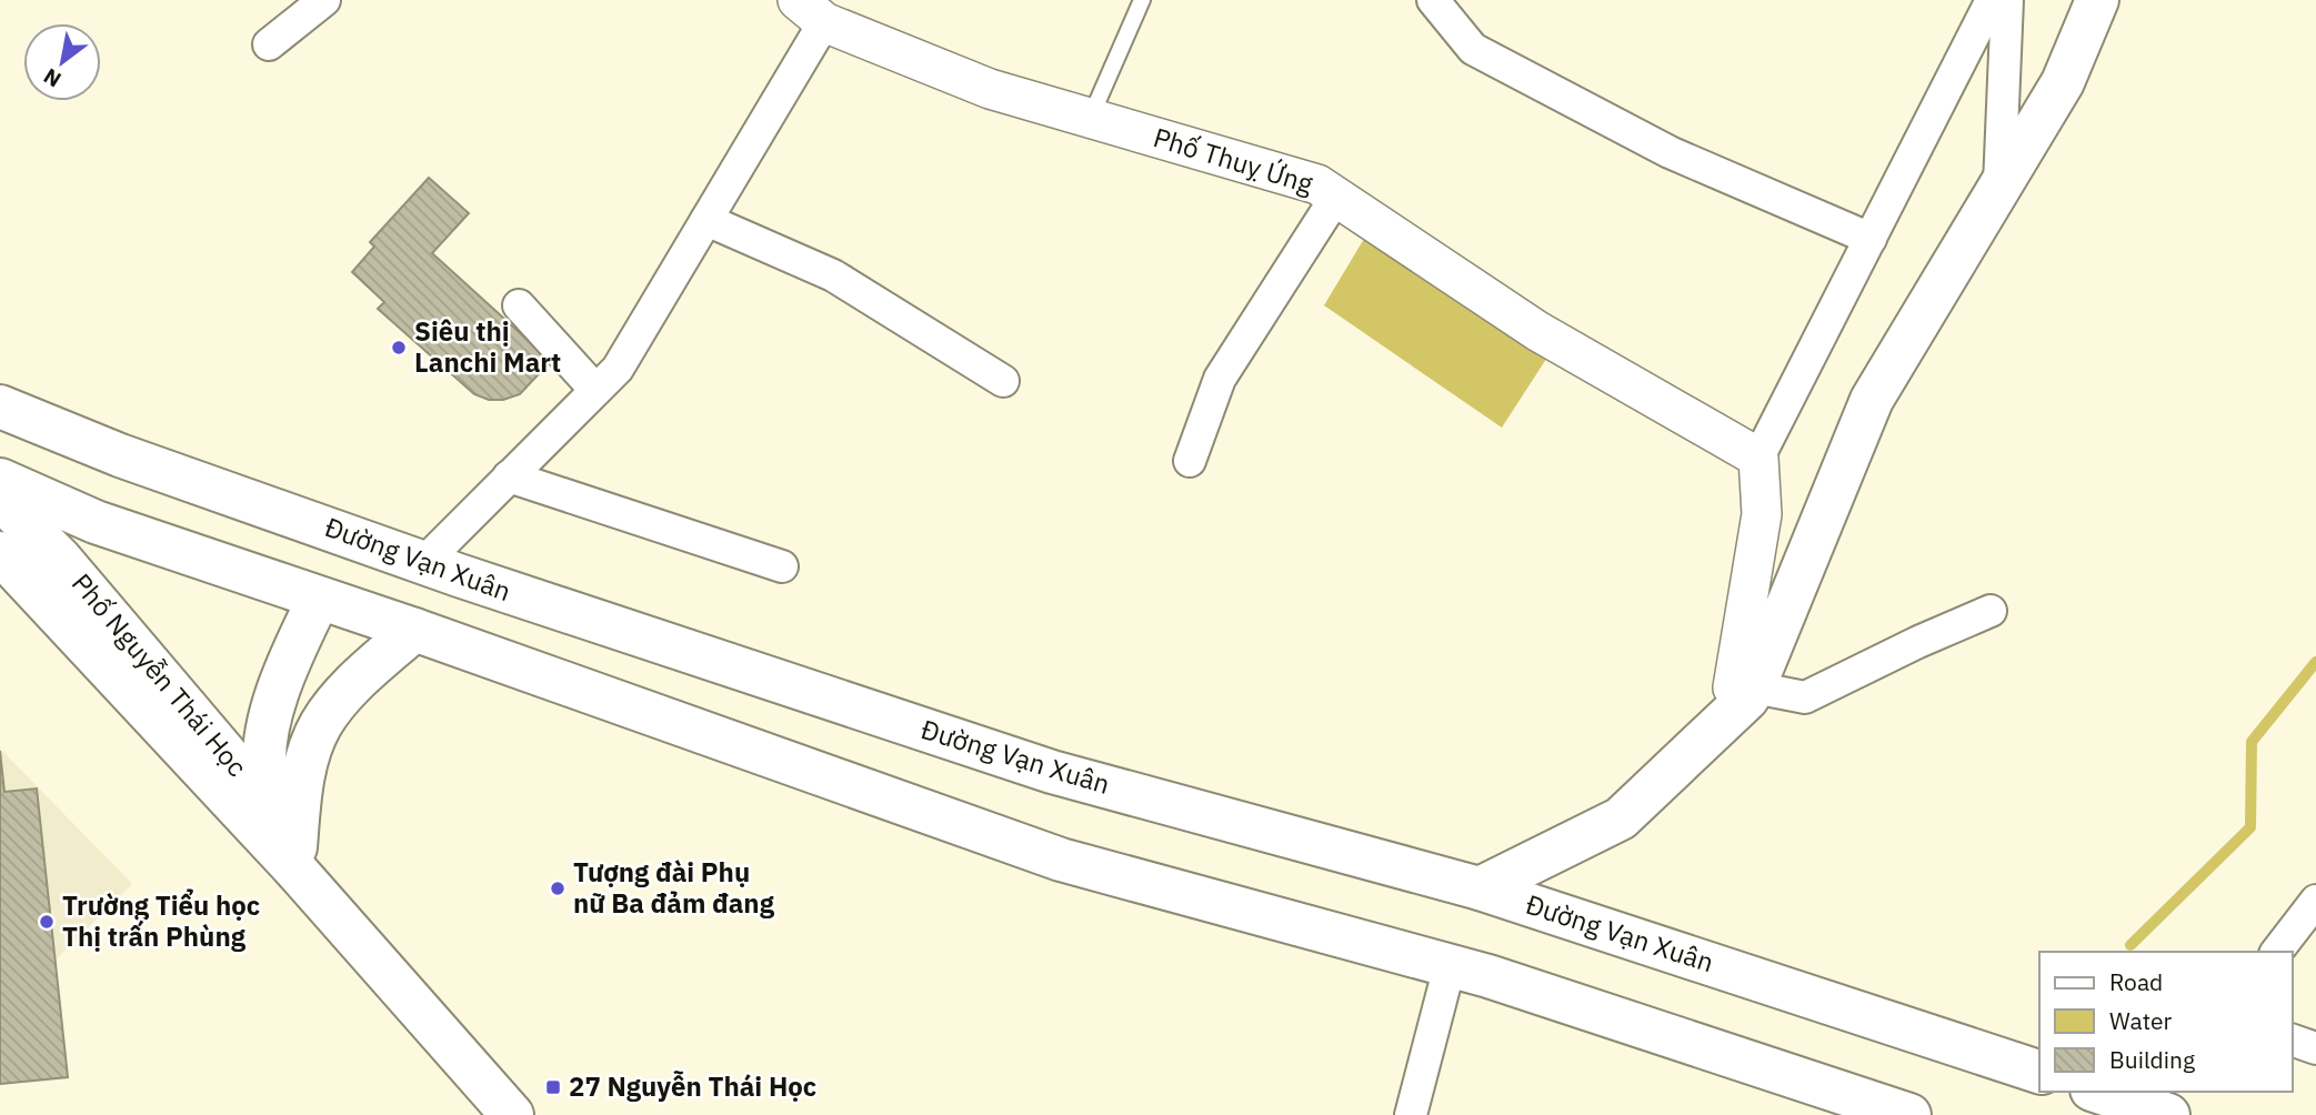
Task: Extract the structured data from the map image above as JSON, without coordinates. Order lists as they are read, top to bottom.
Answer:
{
  "streets": {
    "main road": ["Đường Vạn Xuân", "Phố Nguyễn Thái Học"],
    "street": ["Phố Thuỵ Ứng"]
  },
  "places": {
    "other": ["Siêu thị Lanchi Mart", "Tượng đài Phụ nữ Ba đảm đang", "Trường Tiểu học Thị trấn Phùng"],
    "transit": ["27 Nguyễn Thái Học"]
  },
  "legend": ["Road", "Water", "Building"],
  "north": "bottom left"
}
